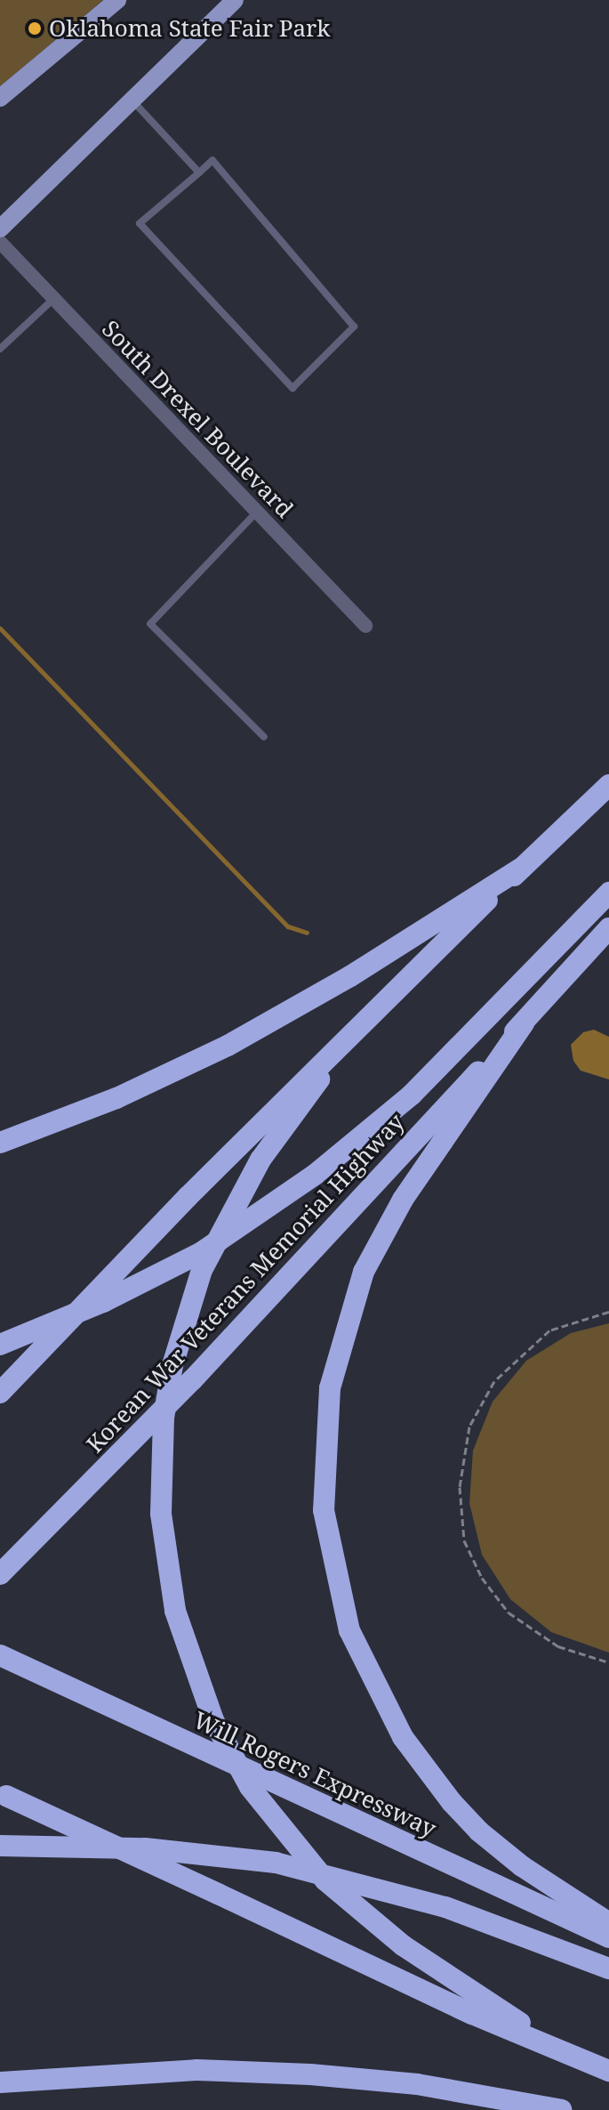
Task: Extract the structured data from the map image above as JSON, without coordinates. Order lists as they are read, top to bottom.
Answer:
{
  "streets": {
    "highway": ["Korean War Veterans Memorial Highway", "Will Rogers Expressway"],
    "street": ["South Drexel Boulevard"]
  },
  "places": ["Oklahoma State Fair Park"]
}
